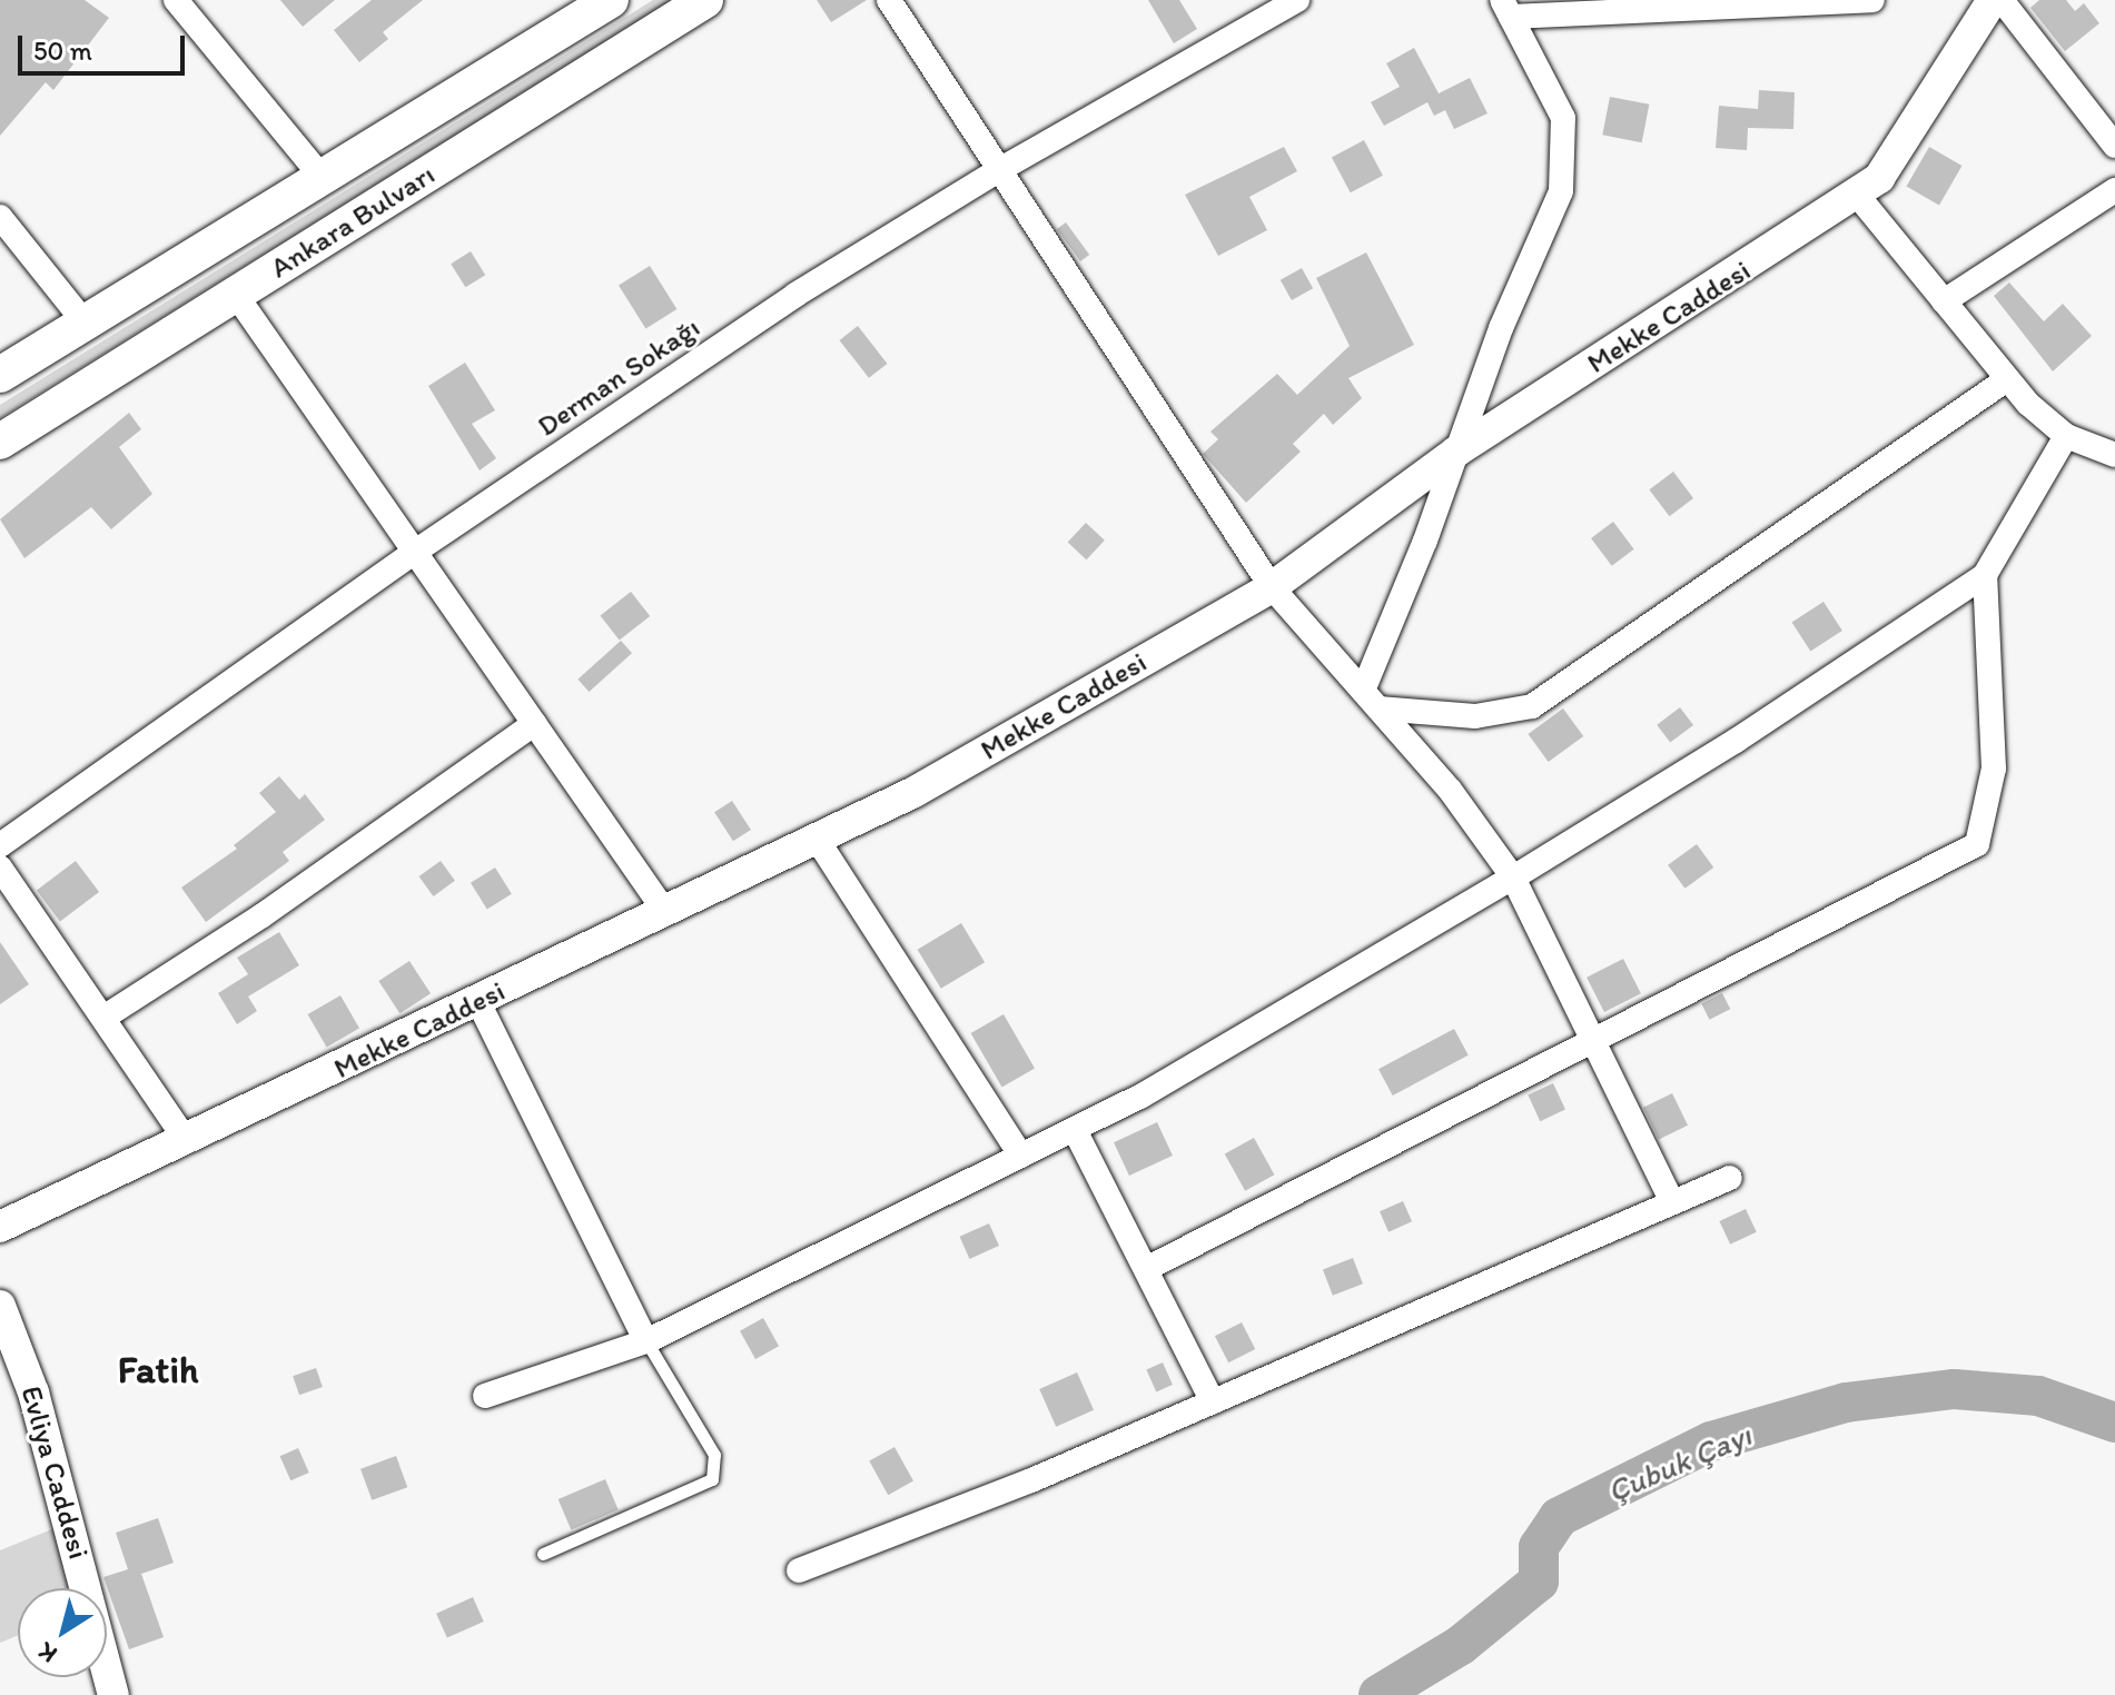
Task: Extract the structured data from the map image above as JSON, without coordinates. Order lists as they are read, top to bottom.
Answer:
{
  "streets": {
    "main road": ["Ankara Bulvarı"],
    "street": ["Mekke Caddesi", "Derman Sokağı", "Evliya Caddesi"]
  },
  "districts": ["Fatih"],
  "water": ["Çubuk Çayı"],
  "scale_bar": "50 m",
  "north": "bottom left"
}
